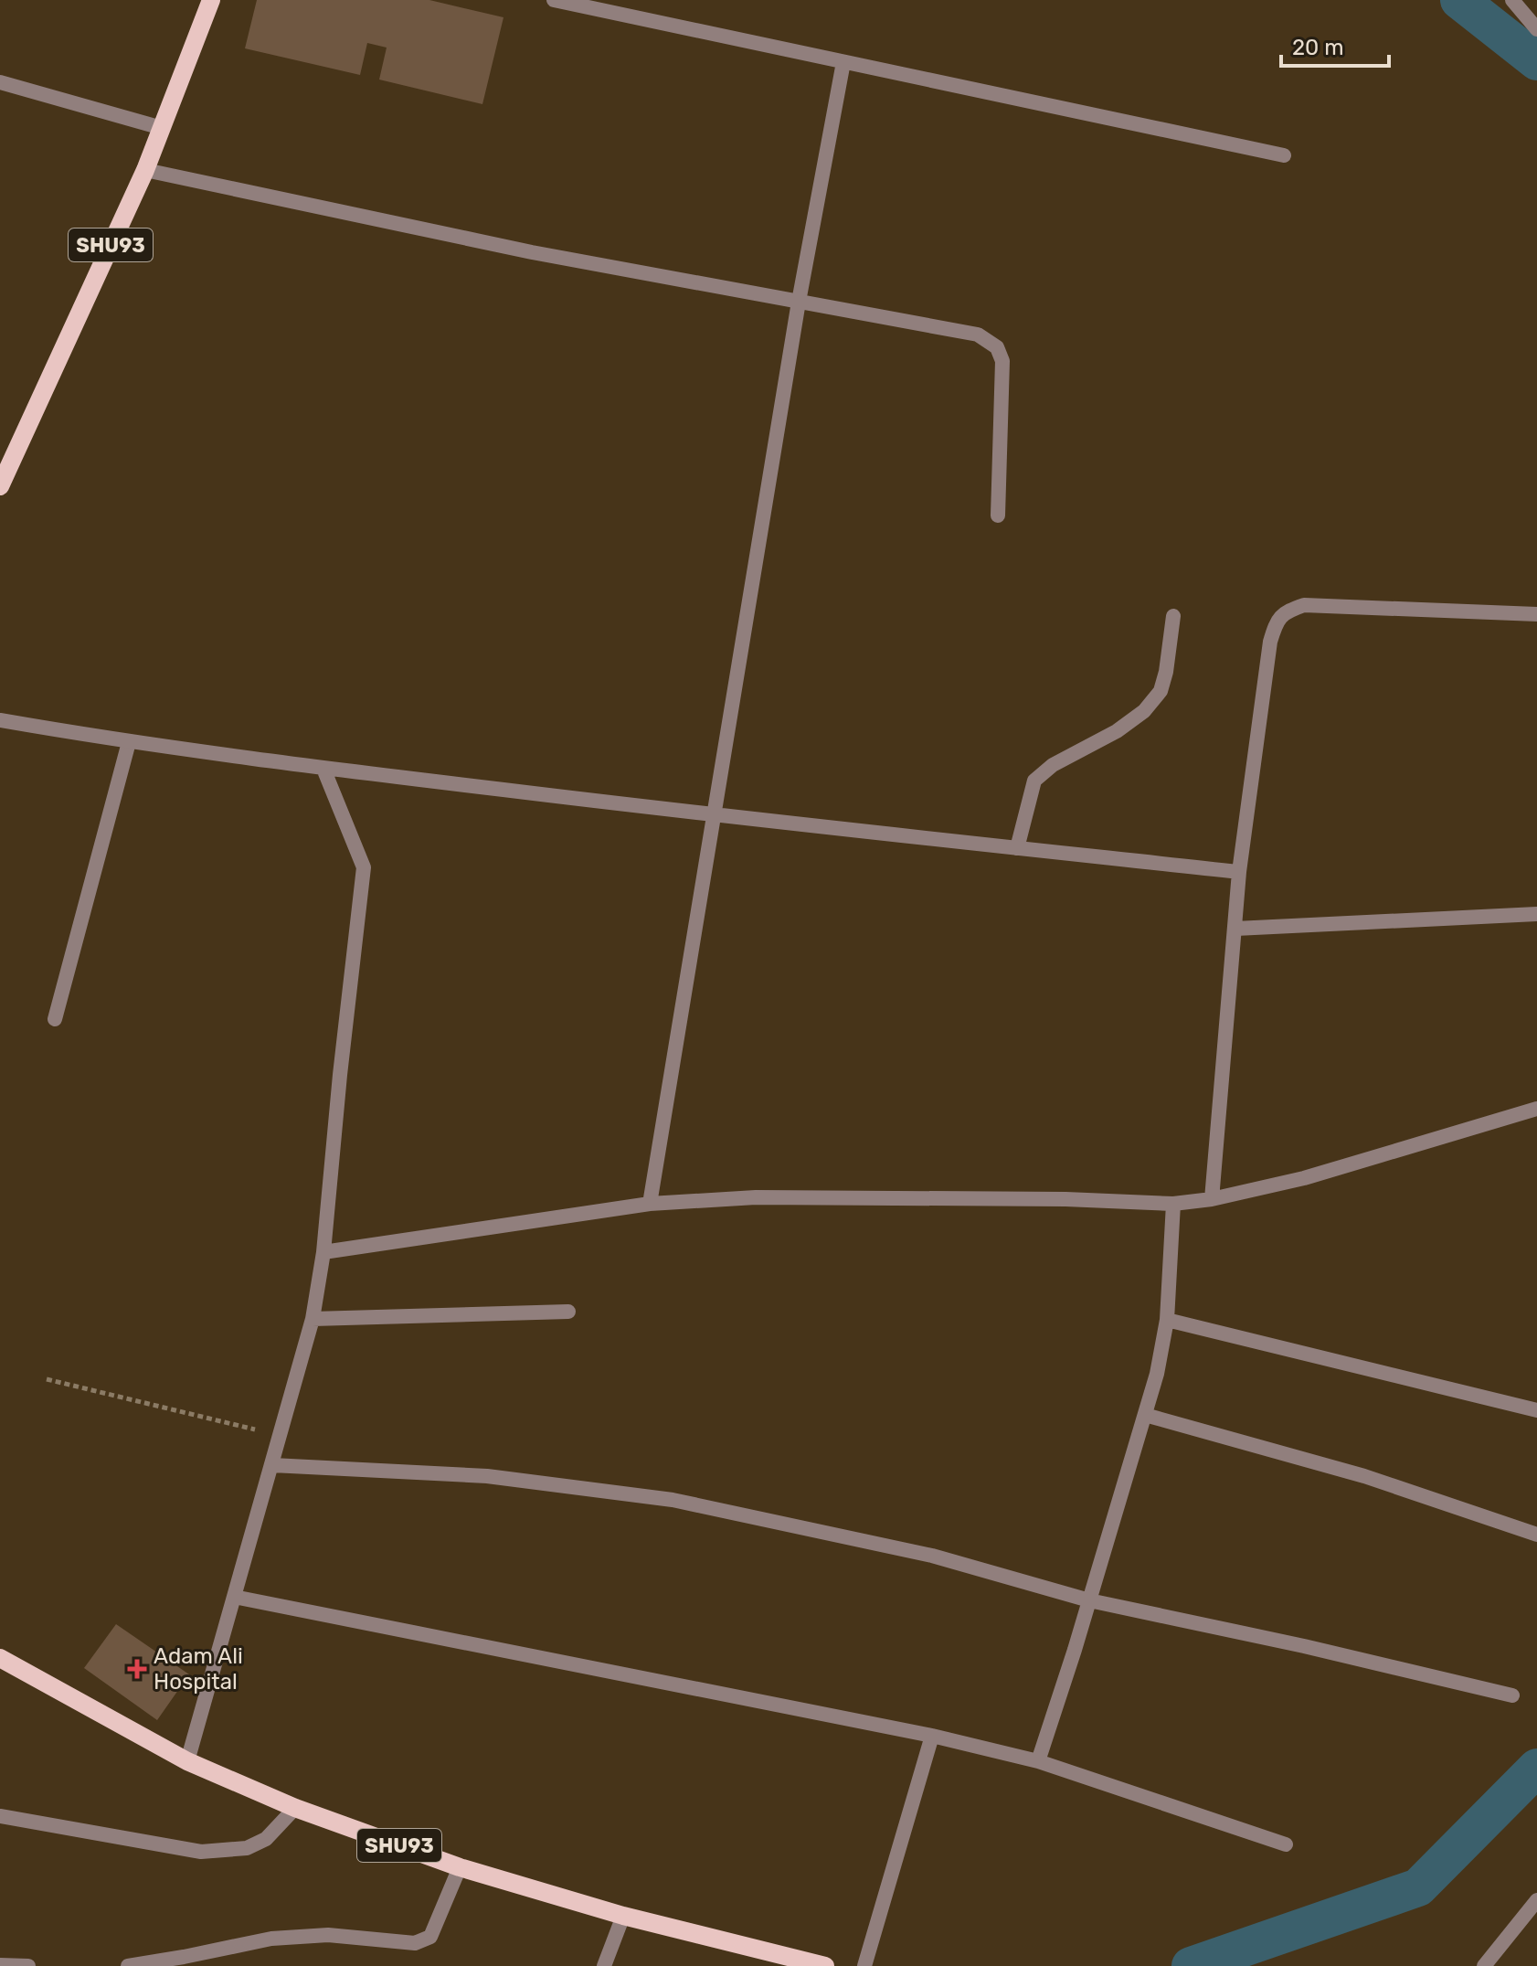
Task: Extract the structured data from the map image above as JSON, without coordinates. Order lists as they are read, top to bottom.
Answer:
{
  "streets": {
    "main road": ["SHU93"]
  },
  "places": {
    "health": ["Adam Ali Hospital"]
  },
  "scale_bar": "20 m"
}
